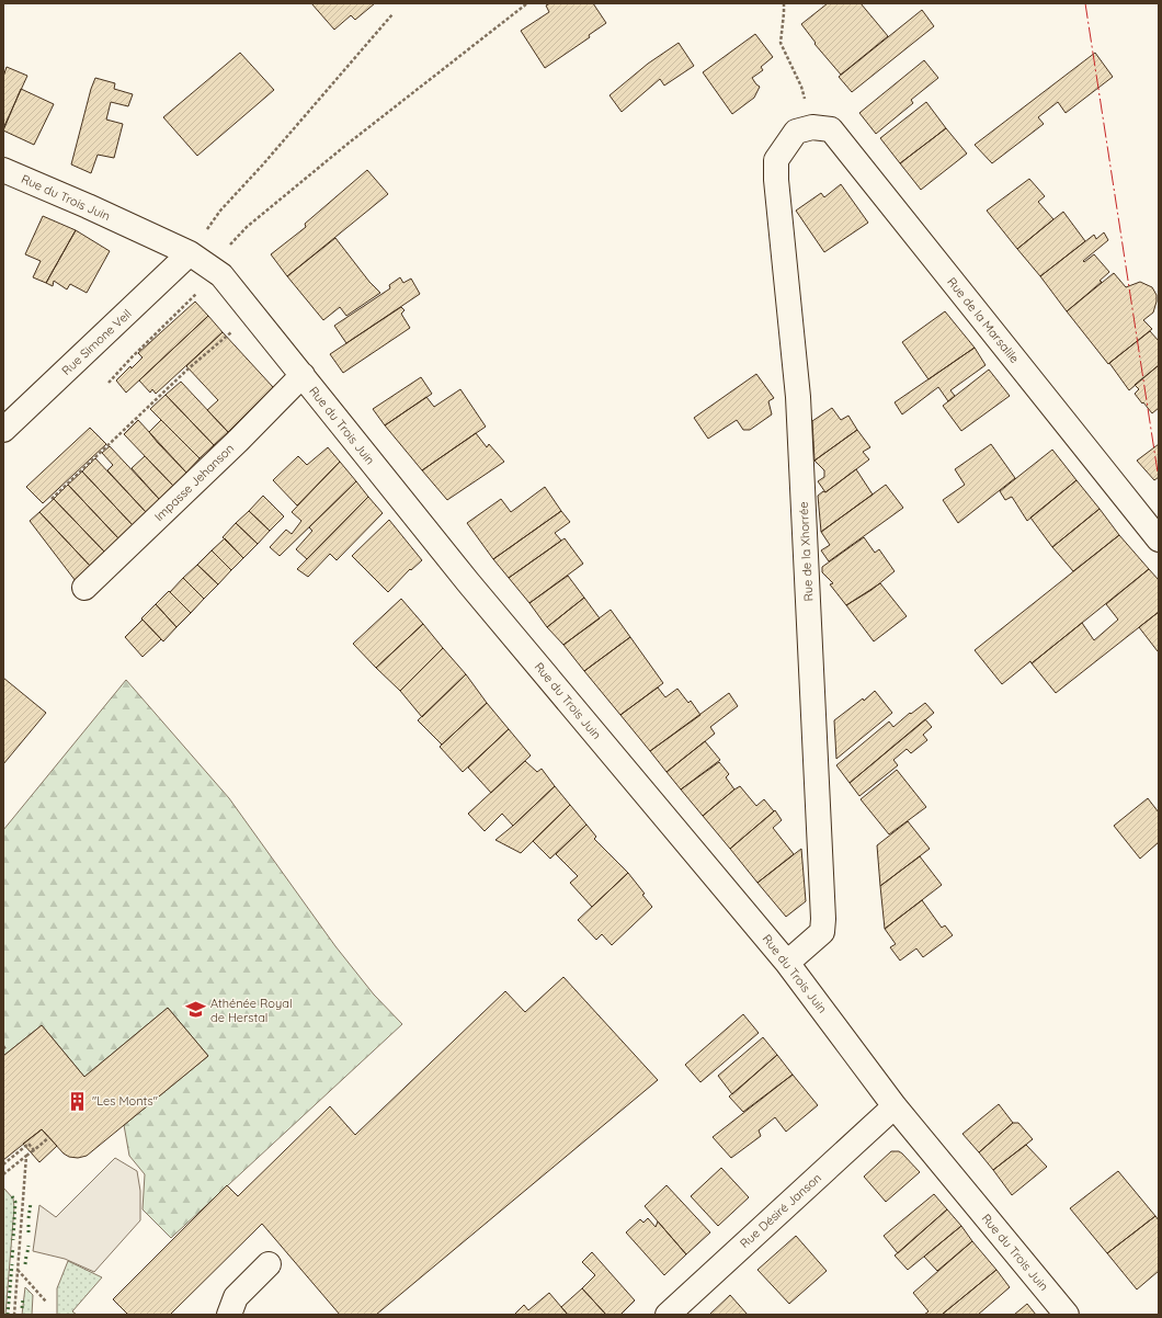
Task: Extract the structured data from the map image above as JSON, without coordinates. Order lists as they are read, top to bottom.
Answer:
{
  "streets": {
    "street": [
      "Rue du Trois Juin",
      "Rue de la Marsalile",
      "Rue Simone Veil",
      "Impasse Jehanson",
      "Rue de la Xhorrée",
      "Rue Désiré Janson"
    ]
  },
  "crossings": [
    ["Rue du Trois Juin", "Rue Simone Veil"],
    ["Rue du Trois Juin", "Impasse Jehanson"],
    ["Rue du Trois Juin", "Rue de la Xhorrée"],
    ["Rue du Trois Juin", "Rue Désiré Janson"],
    ["Rue de la Marsalile", "Rue de la Xhorrée"]
  ],
  "places": {
    "school or university": ["Athénée Royal de Herstal"],
    "building": ["\"Les Monts\""]
  }
}
